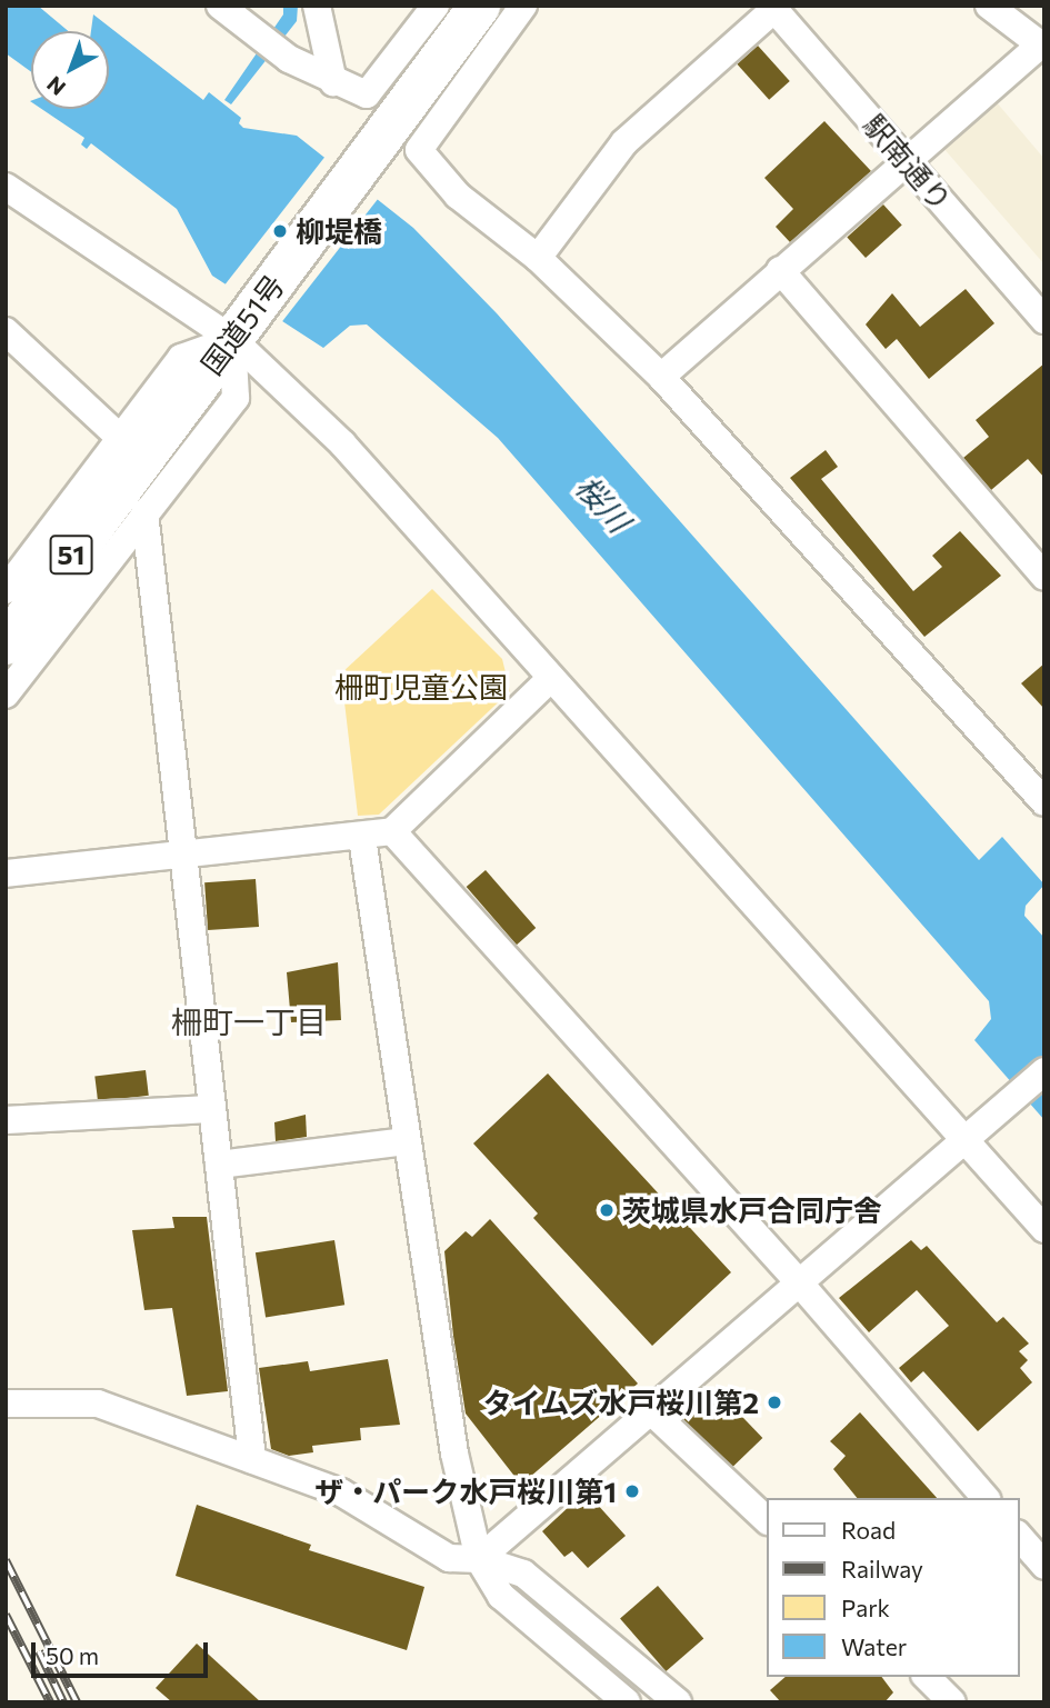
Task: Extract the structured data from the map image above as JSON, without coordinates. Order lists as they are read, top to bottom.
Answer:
{
  "streets": {
    "highway": ["国道51号", "51"],
    "street": ["駅南通り"]
  },
  "districts": ["柵町一丁目"],
  "water": ["桜川"],
  "parks": ["柵町児童公園"],
  "places": [
    "柳堤橋",
    "茨城県水戸合同庁舎",
    "タイムズ水戸桜川第2",
    "ザ・パーク水戸桜川第1"
  ],
  "legend": [
    "Road",
    "Railway",
    "Park",
    "Water"
  ],
  "scale_bar": "50 m",
  "north": "bottom left"
}
